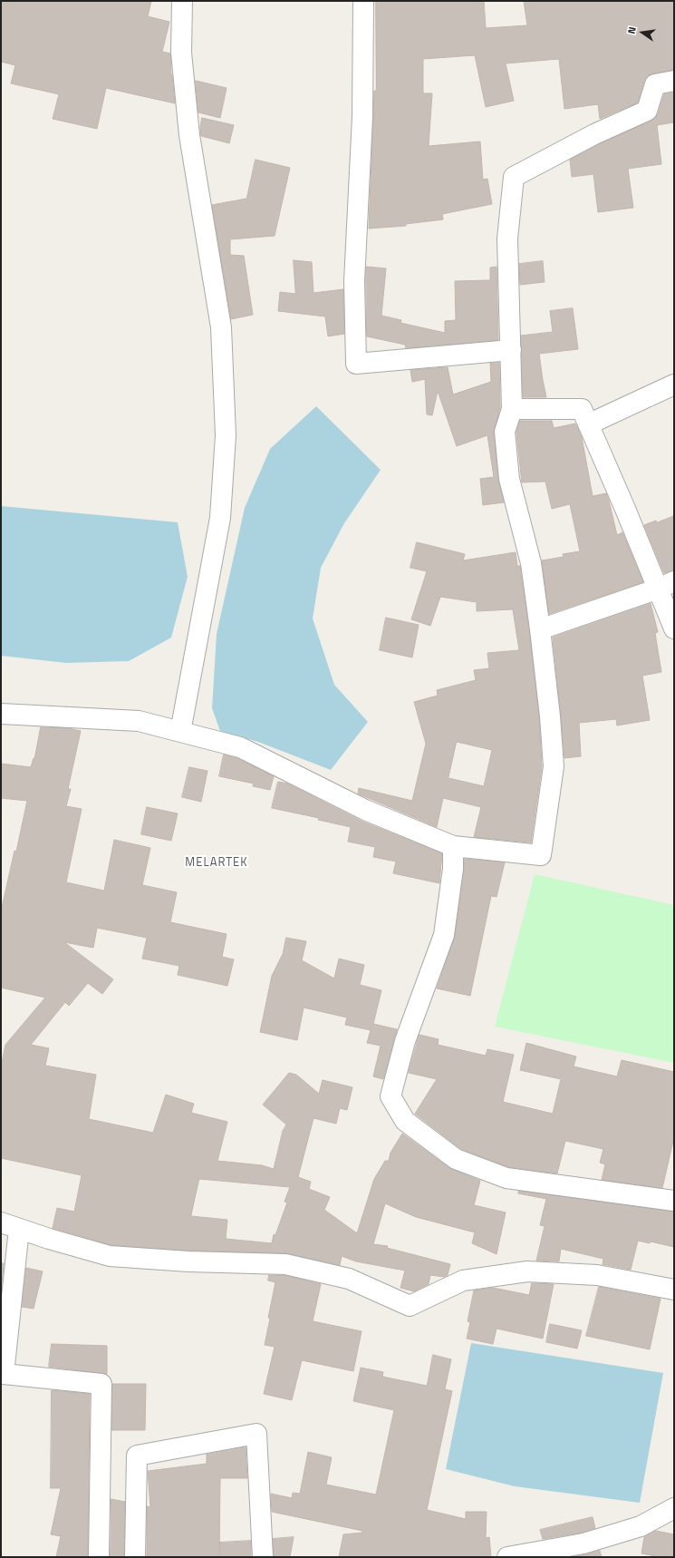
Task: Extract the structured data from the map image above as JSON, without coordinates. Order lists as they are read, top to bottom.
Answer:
{
  "districts": ["MELARTEK"],
  "north": "left"
}
